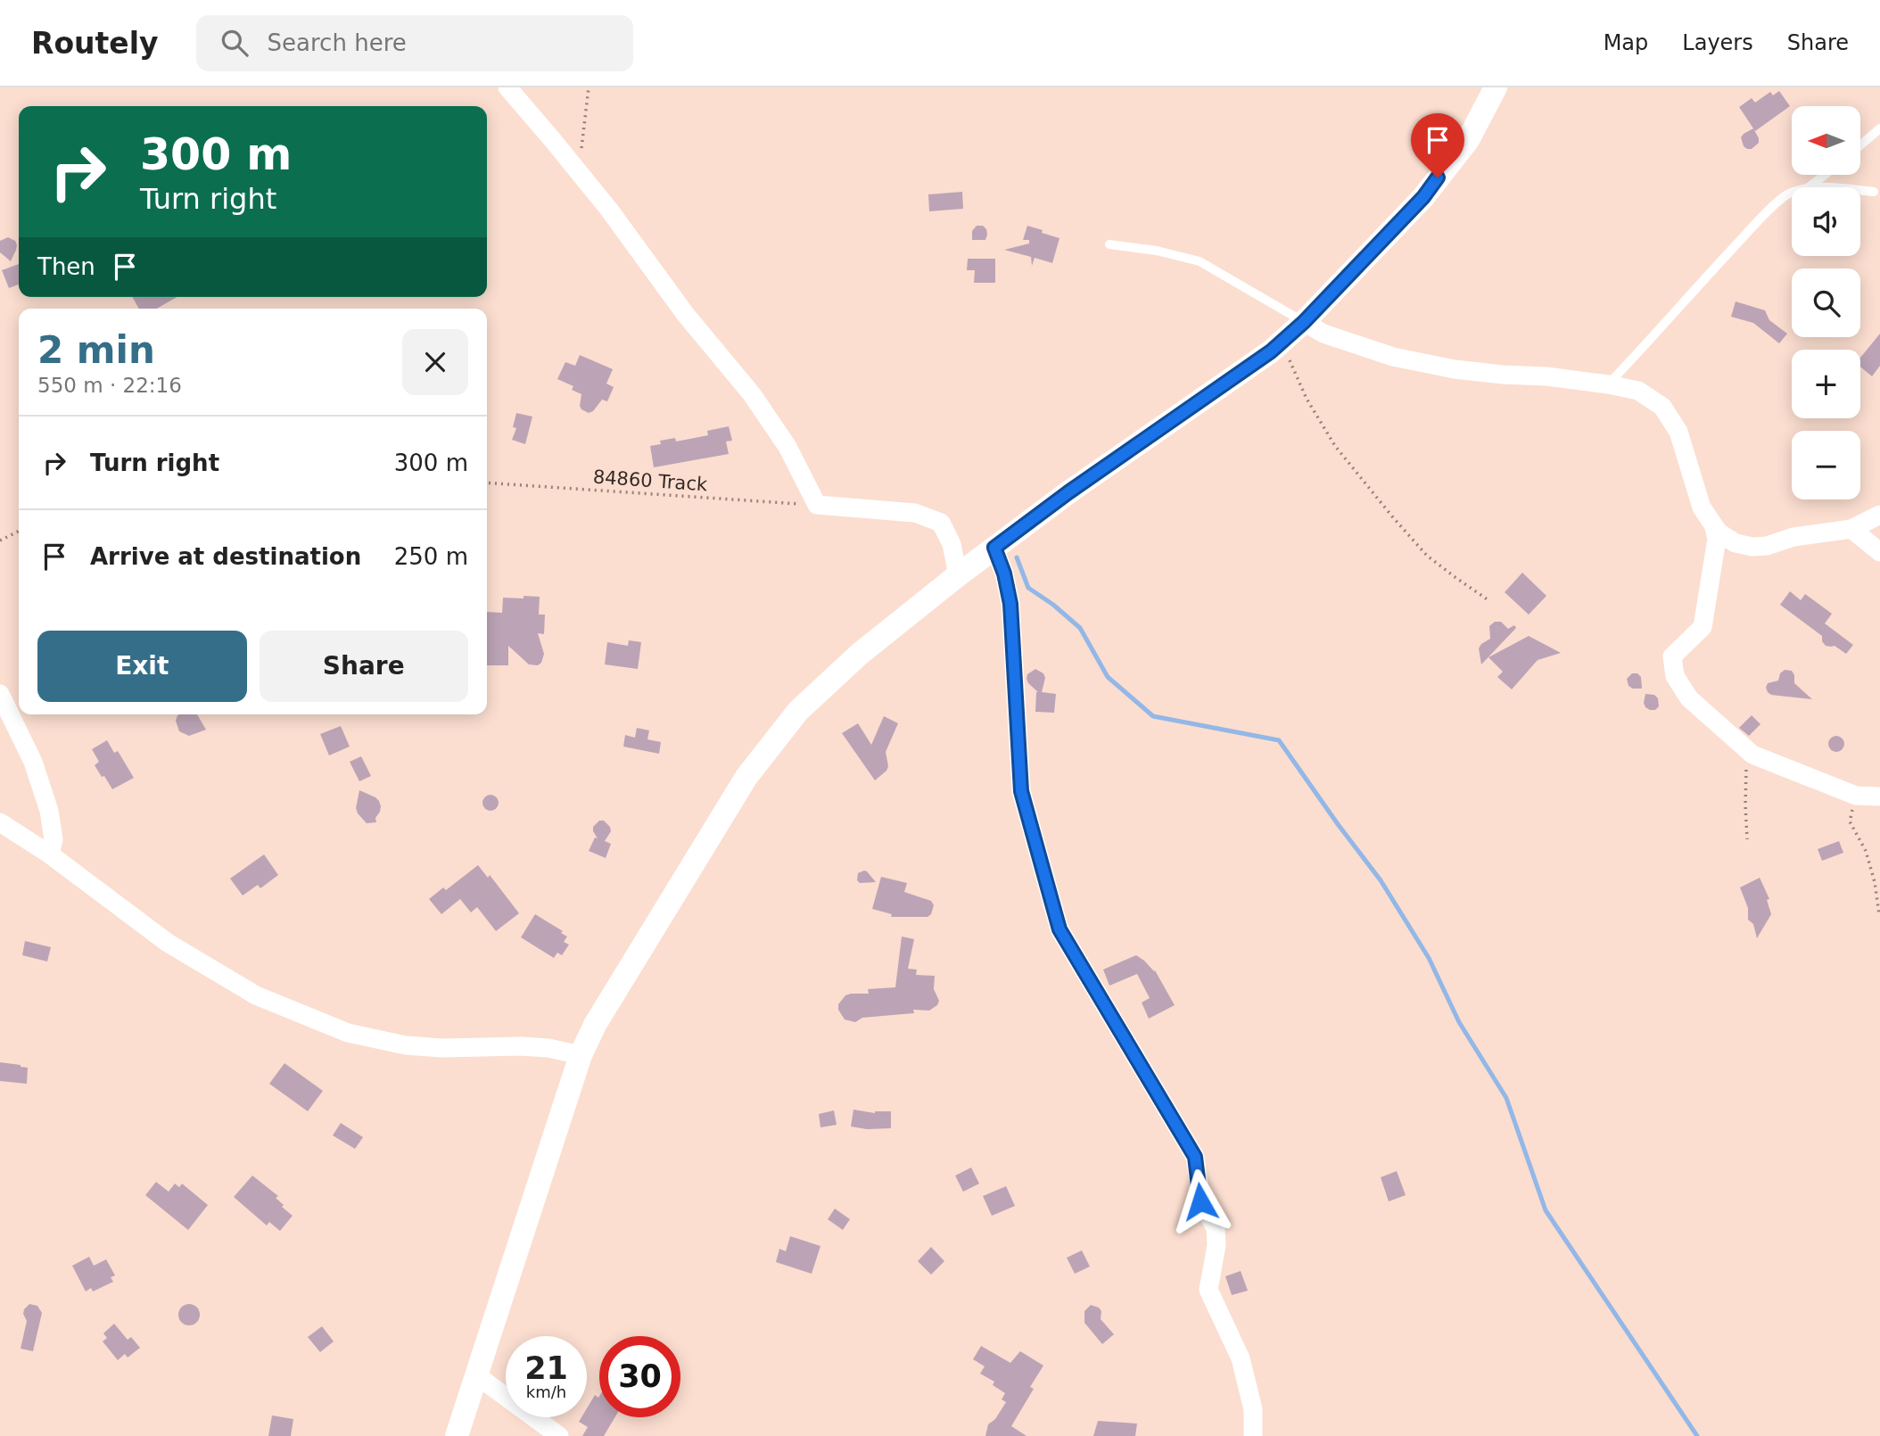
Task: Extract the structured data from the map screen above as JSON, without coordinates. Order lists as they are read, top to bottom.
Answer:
{
  "streets": {
    "path": ["84860 Track"]
  },
  "north": "left",
  "page": {
    "header": "Routely",
    "search": "Search here",
    "nav": ["Map", "Layers", "Share"],
    "map_buttons": ["+", "−"],
    "turn": ["300 m", "Turn right"],
    "then": "Then",
    "heading": ["2 min", "550 m · 22:16"],
    "list": [
      {
        "name": "Turn right",
        "value": "300 m"
      },
      {
        "name": "Arrive at destination",
        "value": "250 m"
      }
    ],
    "buttons": ["Exit", "Share"],
    "speed": "21 km/h",
    "limit": "30"
  }
}
